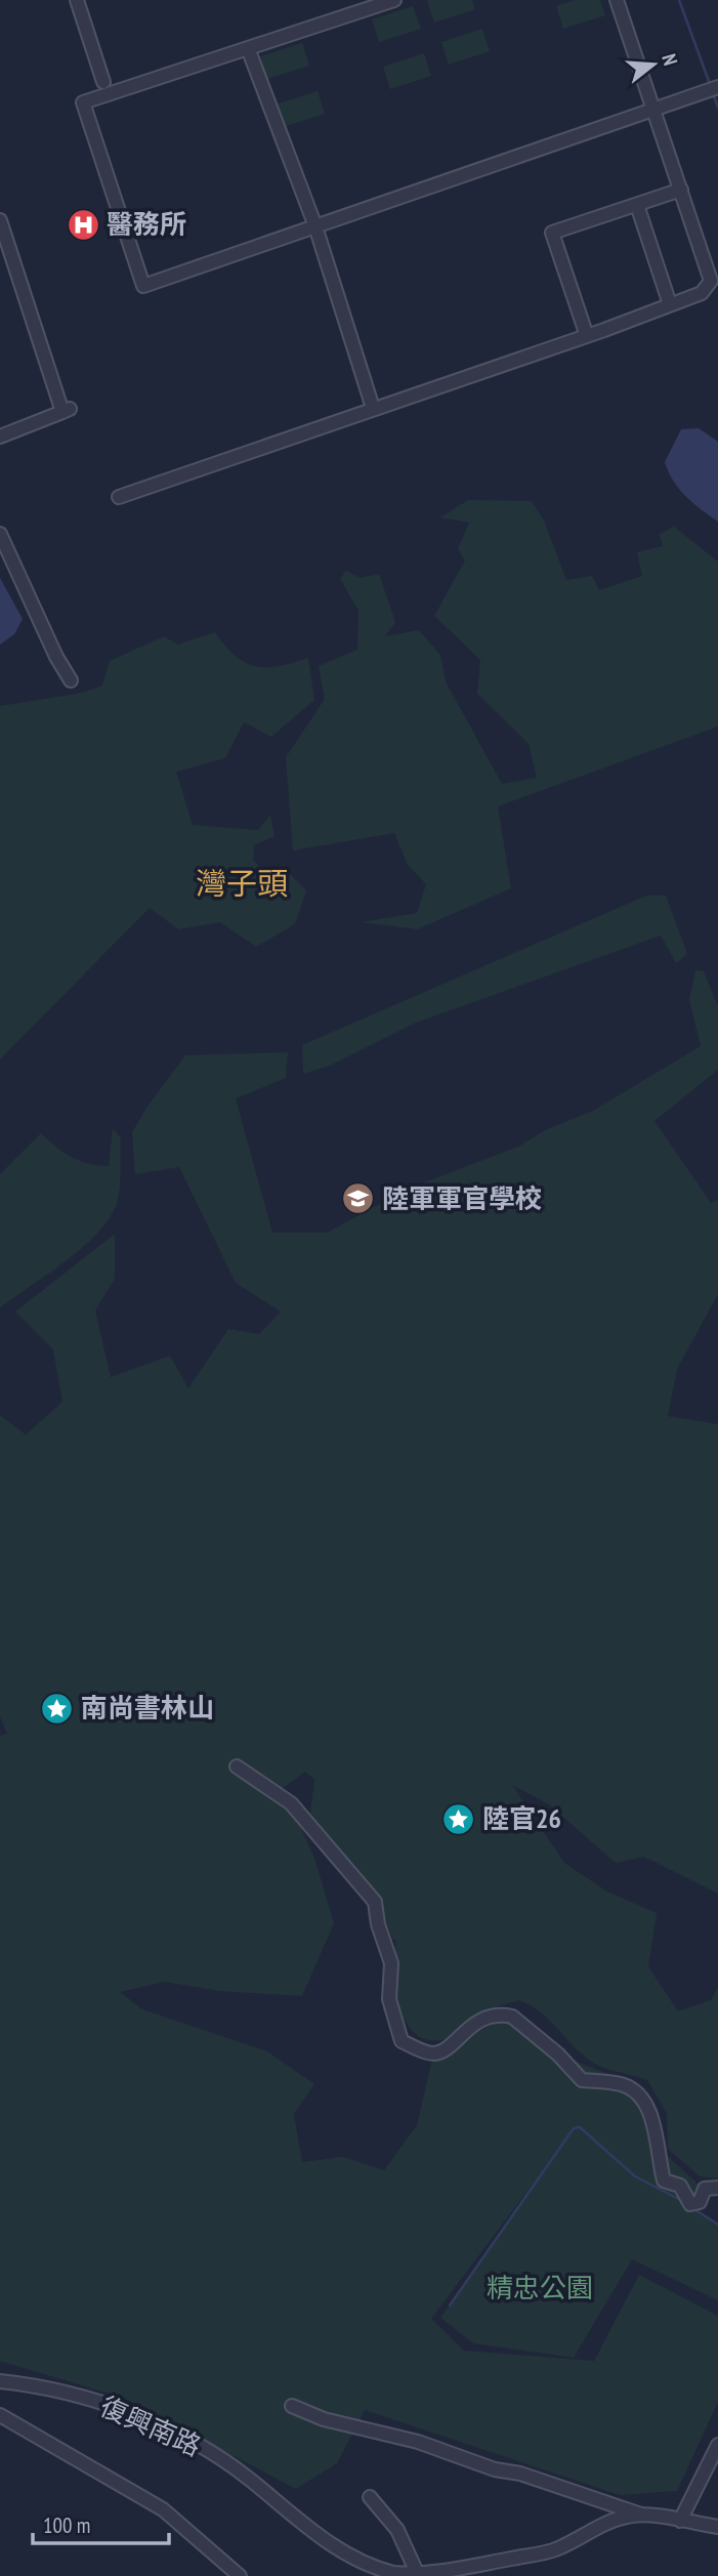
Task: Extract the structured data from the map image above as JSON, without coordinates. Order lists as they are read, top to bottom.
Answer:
{
  "streets": {
    "street": ["復興南路"]
  },
  "districts": ["灣子頭"],
  "parks": ["精忠公園"],
  "places": {
    "hospital": ["醫務所"],
    "school or university": ["陸軍軍官學校"],
    "place": ["南尚書林山", "陸官26"]
  },
  "scale_bar": "100 m",
  "north": "right"
}
